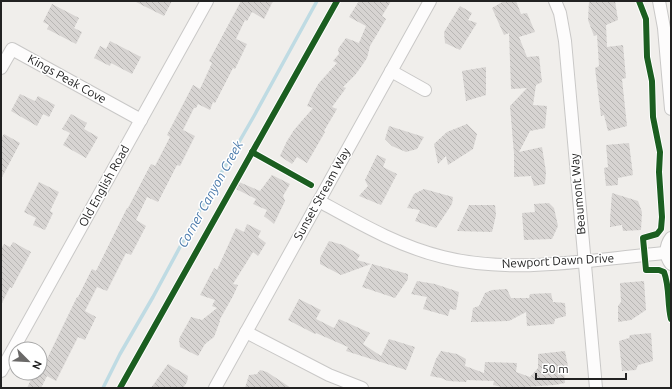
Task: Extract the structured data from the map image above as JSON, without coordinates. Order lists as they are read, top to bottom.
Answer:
{
  "streets": {
    "street": [
      "Kings Peak Cove",
      "Old English Road",
      "Sunset Stream Way",
      "Beaumont Way",
      "Newport Dawn Drive"
    ]
  },
  "crossings": [
    ["Kings Peak Cove", "Old English Road"],
    ["Sunset Stream Way", "Newport Dawn Drive"],
    ["Beaumont Way", "Newport Dawn Drive"]
  ],
  "water": ["Corner Canyon Creek"],
  "scale_bar": "50 m",
  "north": "bottom right"
}
